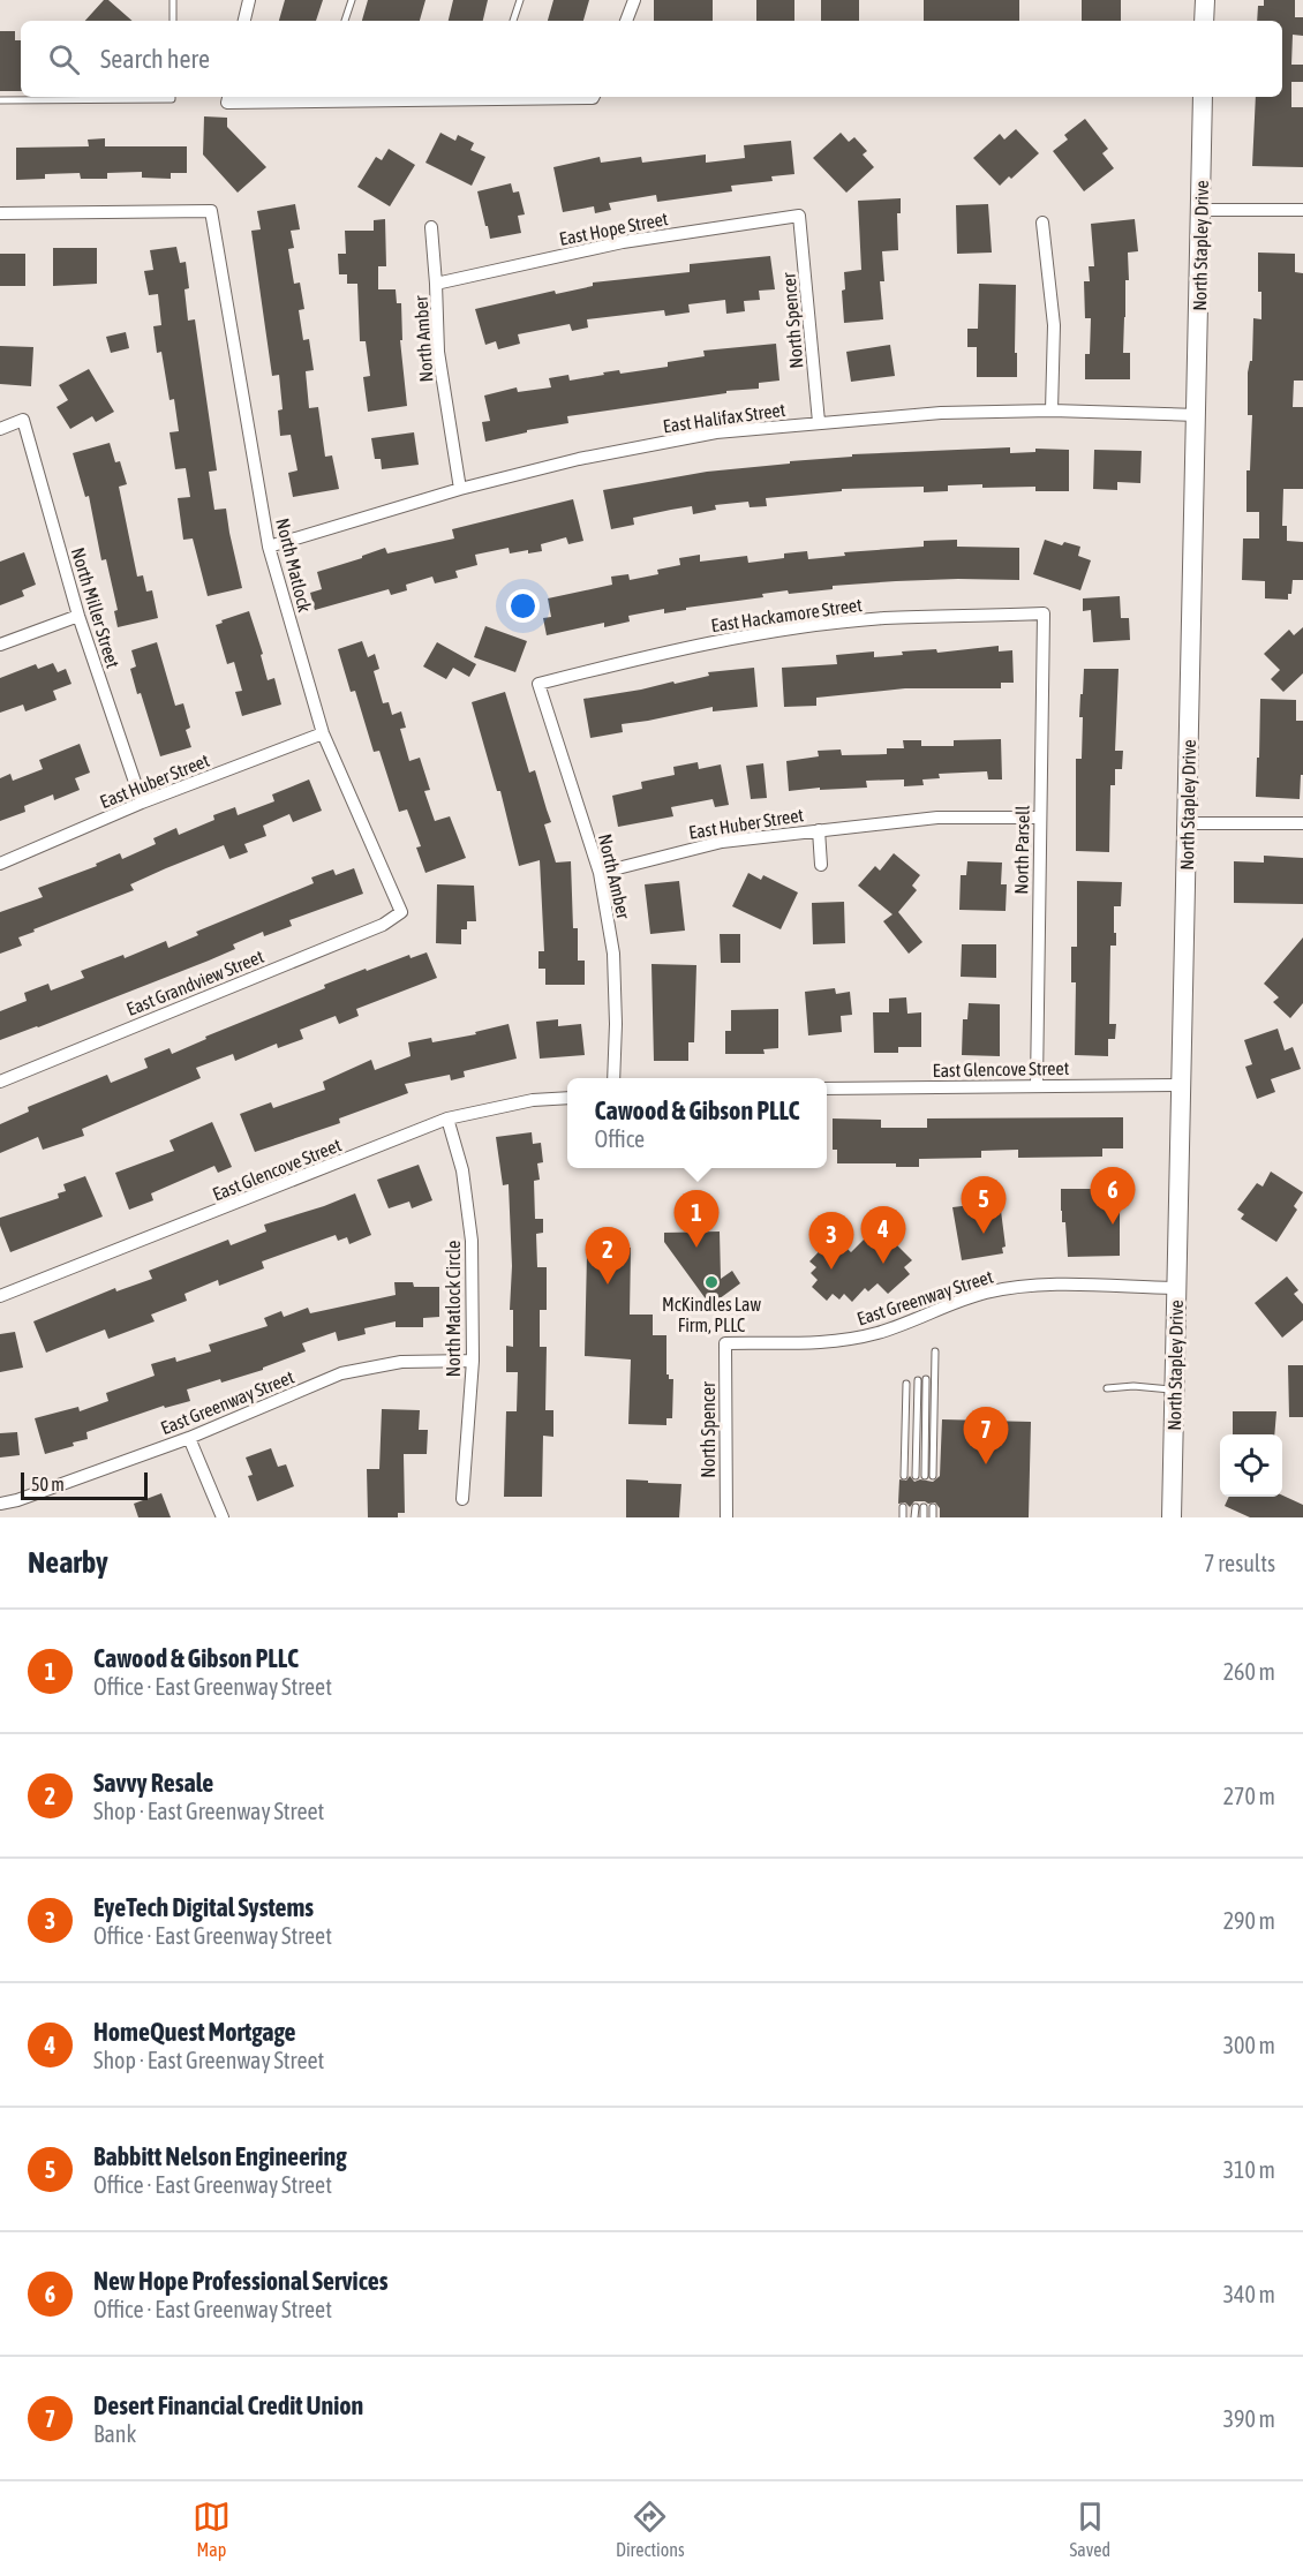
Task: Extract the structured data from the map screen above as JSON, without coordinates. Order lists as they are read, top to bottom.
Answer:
{
  "streets": {
    "main road": ["North Stapley Drive"],
    "street": [
      "East Hope Street",
      "North Spencer",
      "North Amber",
      "East Halifax Street",
      "North Matlock",
      "North Miller Street",
      "East Hackamore Street",
      "East Huber Street",
      "North Parsell",
      "East Grandview Street",
      "East Glencove Street",
      "East Greenway Street",
      "North Matlock Circle"
    ]
  },
  "crossings": [
    ["East Hope Street", "North Spencer"],
    ["East Hope Street", "North Amber"],
    ["North Stapley Drive", "East Halifax Street"],
    ["North Stapley Drive", "East Glencove Street"],
    ["North Stapley Drive", "East Greenway Street"],
    ["North Spencer", "East Halifax Street"],
    ["North Spencer", "East Greenway Street"],
    ["North Amber", "East Halifax Street"],
    ["North Amber", "East Hackamore Street"],
    ["North Amber", "East Huber Street"],
    ["East Halifax Street", "North Matlock"],
    ["North Matlock", "East Huber Street"],
    ["North Matlock", "East Grandview Street"],
    ["North Miller Street", "East Huber Street"],
    ["East Hackamore Street", "North Parsell"],
    ["East Huber Street", "North Parsell"],
    ["North Parsell", "East Glencove Street"],
    ["East Glencove Street", "North Matlock Circle"],
    ["East Greenway Street", "North Matlock Circle"]
  ],
  "places": ["McKindles Law Firm, PLLC"],
  "scale_bar": "50 m",
  "page": {
    "search": "Search here",
    "popup": ["Cawood & Gibson PLLC", "Office"],
    "pins": [
      "6",
      "5",
      "1",
      "4",
      "3",
      "2",
      "7"
    ],
    "scale": "50 m",
    "heading": ["Nearby", "7 results"],
    "list": [
      {
        "mark": "1",
        "name": "Cawood & Gibson PLLC",
        "note": "Office · East Greenway Street",
        "value": "260 m"
      },
      {
        "mark": "2",
        "name": "Savvy Resale",
        "note": "Shop · East Greenway Street",
        "value": "270 m"
      },
      {
        "mark": "3",
        "name": "EyeTech Digital Systems",
        "note": "Office · East Greenway Street",
        "value": "290 m"
      },
      {
        "mark": "4",
        "name": "HomeQuest Mortgage",
        "note": "Shop · East Greenway Street",
        "value": "300 m"
      },
      {
        "mark": "5",
        "name": "Babbitt Nelson Engineering",
        "note": "Office · East Greenway Street",
        "value": "310 m"
      },
      {
        "mark": "6",
        "name": "New Hope Professional Services",
        "note": "Office · East Greenway Street",
        "value": "340 m"
      },
      {
        "mark": "7",
        "name": "Desert Financial Credit Union",
        "note": "Bank",
        "value": "390 m"
      }
    ],
    "nav": ["Map", "Directions", "Saved"]
  }
}
